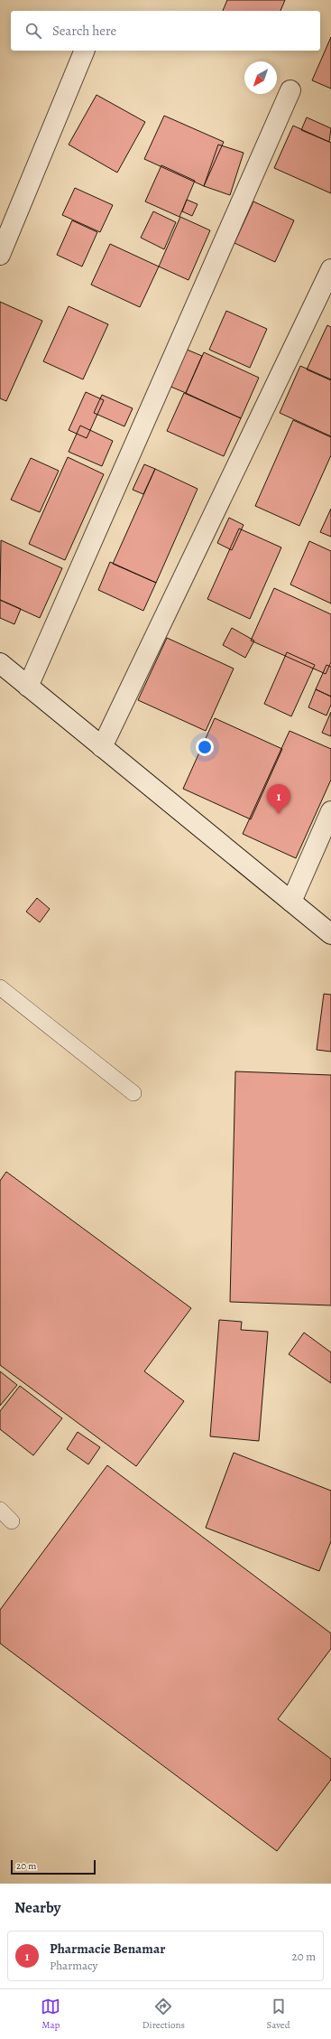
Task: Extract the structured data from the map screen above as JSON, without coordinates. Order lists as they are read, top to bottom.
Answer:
{
  "scale_bar": "20 m",
  "north": "bottom left",
  "page": {
    "search": "Search here",
    "pins": "1",
    "scale": "20 m",
    "heading": "Nearby",
    "list": [
      {
        "mark": "1",
        "name": "Pharmacie Benamar",
        "note": "Pharmacy",
        "value": "20 m"
      }
    ],
    "nav": ["Map", "Directions", "Saved"]
  }
}
